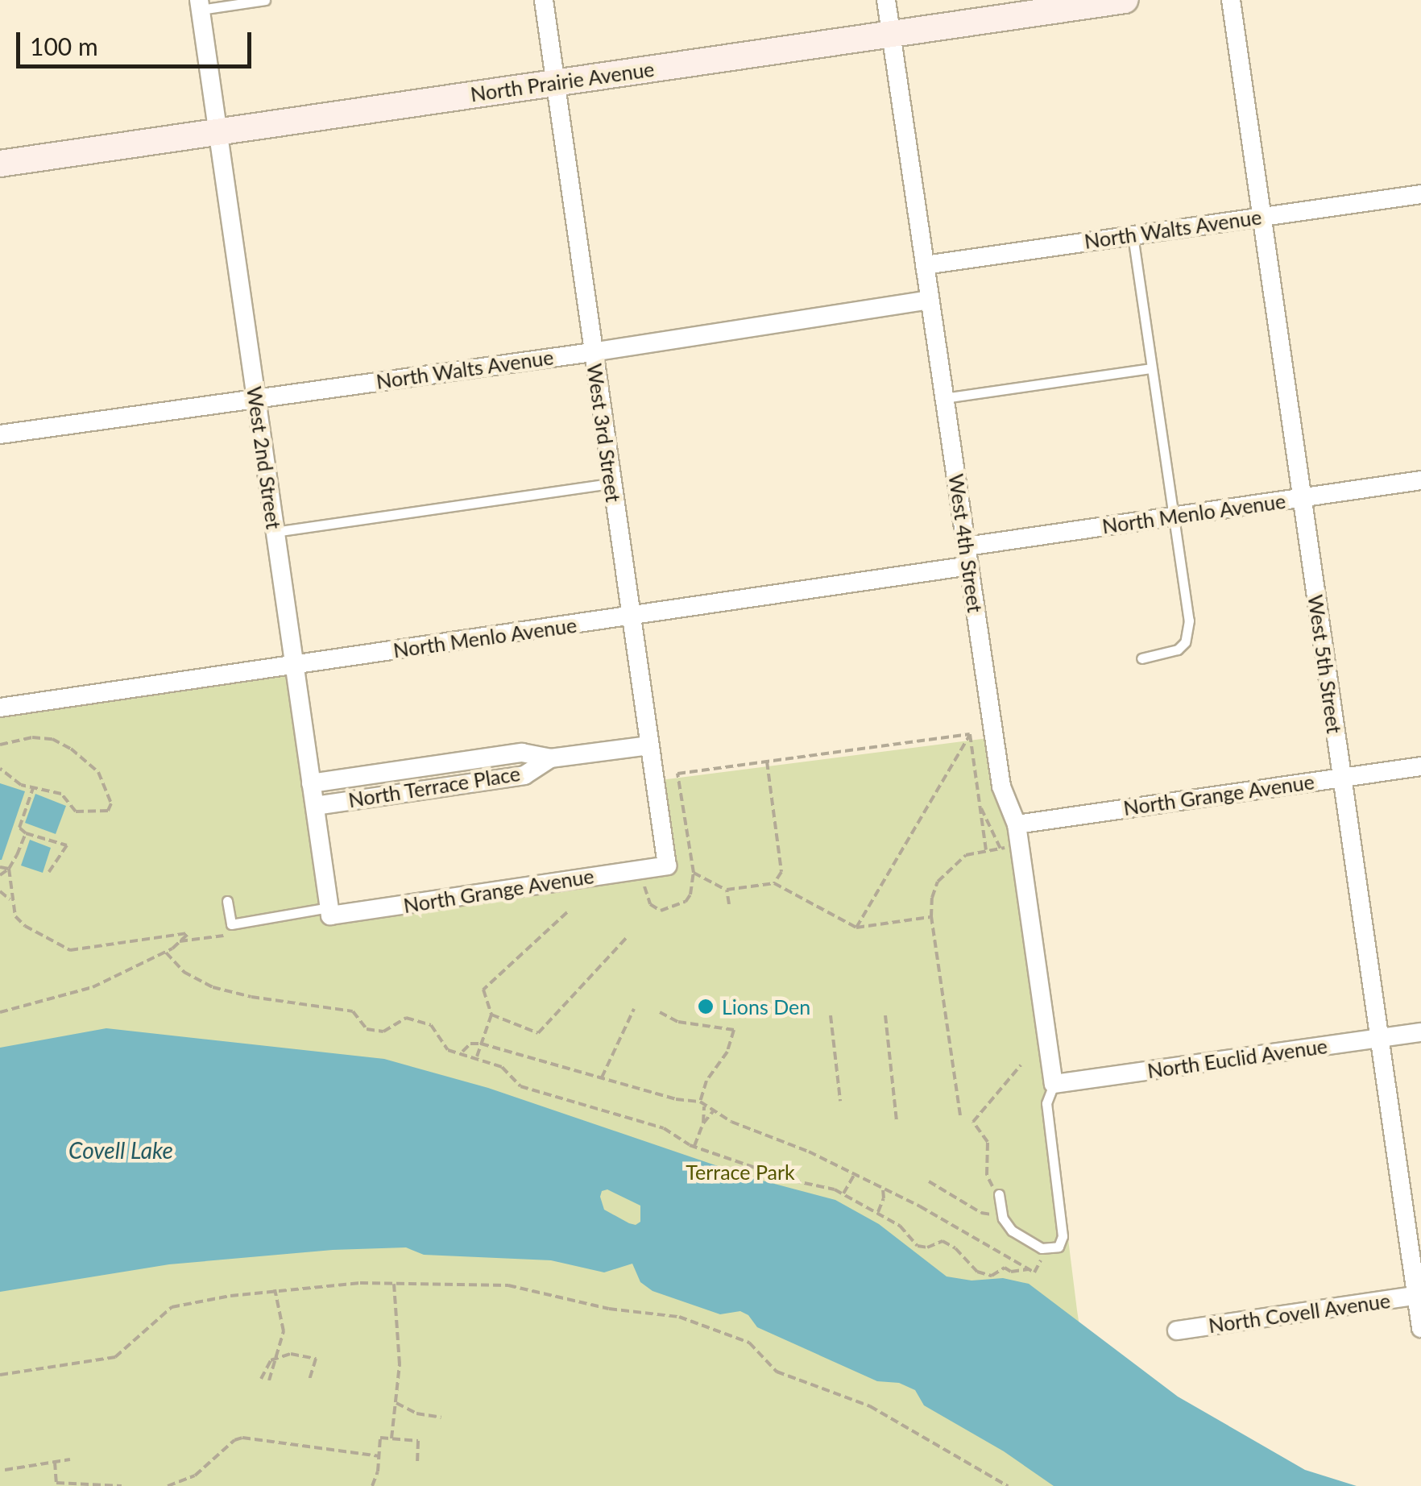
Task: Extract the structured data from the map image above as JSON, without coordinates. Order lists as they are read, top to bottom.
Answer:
{
  "streets": {
    "street": [
      "North Prairie Avenue",
      "North Walts Avenue",
      "West 3rd Street",
      "West 2nd Street",
      "North Menlo Avenue",
      "West 4th Street",
      "West 5th Street",
      "North Terrace Place",
      "North Grange Avenue",
      "North Euclid Avenue",
      "North Covell Avenue"
    ]
  },
  "crossings": [
    ["North Prairie Avenue", "West 3rd Street"],
    ["North Prairie Avenue", "West 2nd Street"],
    ["North Prairie Avenue", "West 4th Street"],
    ["North Walts Avenue", "West 3rd Street"],
    ["North Walts Avenue", "West 2nd Street"],
    ["North Walts Avenue", "West 4th Street"],
    ["North Walts Avenue", "West 5th Street"],
    ["West 3rd Street", "North Menlo Avenue"],
    ["West 3rd Street", "North Terrace Place"],
    ["West 3rd Street", "North Grange Avenue"],
    ["West 2nd Street", "North Menlo Avenue"],
    ["West 2nd Street", "North Terrace Place"],
    ["West 2nd Street", "North Grange Avenue"],
    ["North Menlo Avenue", "West 4th Street"],
    ["North Menlo Avenue", "West 5th Street"],
    ["West 4th Street", "North Grange Avenue"],
    ["West 4th Street", "North Euclid Avenue"],
    ["West 5th Street", "North Grange Avenue"],
    ["West 5th Street", "North Euclid Avenue"],
    ["West 5th Street", "North Covell Avenue"]
  ],
  "water": ["Covell Lake"],
  "parks": ["Terrace Park"],
  "places": ["Lions Den"],
  "scale_bar": "100 m"
}
